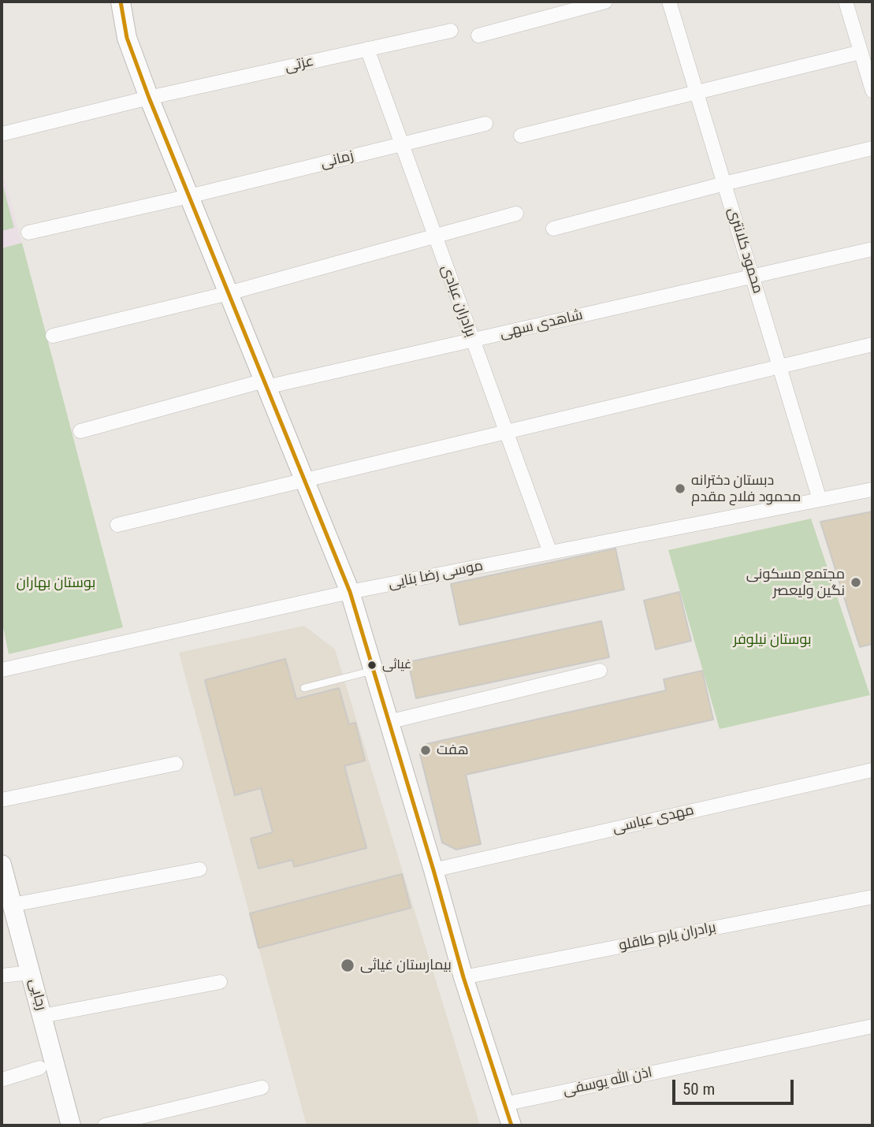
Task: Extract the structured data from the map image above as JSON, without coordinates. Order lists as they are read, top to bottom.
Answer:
{
  "streets": {
    "main road": ["رجایی"],
    "street": [
      "عزتی",
      "زمانی",
      "محمود کلانتری",
      "برادران عبادی",
      "شاهدی سهی",
      "موسی رضا بنایی",
      "مهدی عباسی",
      "برادران یارم طاقلو",
      "اذن الله یوسفی"
    ]
  },
  "crossings": [
    ["عزتی", "برادران عبادی"],
    ["زمانی", "برادران عبادی"],
    ["محمود کلانتری", "شاهدی سهی"],
    ["محمود کلانتری", "موسی رضا بنایی"],
    ["برادران عبادی", "شاهدی سهی"],
    ["برادران عبادی", "موسی رضا بنایی"]
  ],
  "parks": ["بوستان بهاران", "بوستان نیلوفر"],
  "places": [
    "دبستان دخترانه محمود فلاح مقدم",
    "مجتمع مسکونی نگین ولیعصر",
    "غیاثی",
    "هفت",
    "بیمارستان غیاثی"
  ],
  "scale_bar": "50 m"
}
